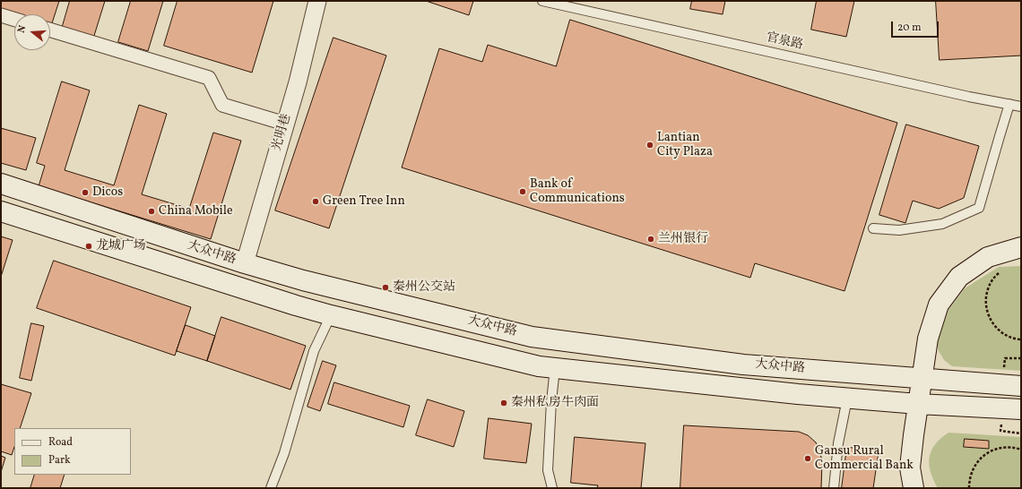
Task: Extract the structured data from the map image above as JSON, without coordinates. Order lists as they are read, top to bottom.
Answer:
{
  "streets": {
    "main road": ["大众中路"],
    "street": ["光明巷"],
    "lane": ["官泉路"]
  },
  "crossings": [
    ["光明巷", "大众中路"]
  ],
  "places": [
    "Lantian City Plaza",
    "Bank of Communications",
    "Dicos",
    "Green Tree Inn",
    "China Mobile",
    "兰州银行",
    "龙城广场",
    "秦州公交站",
    "秦州私房牛肉面",
    "Gansu Rural Commercial Bank"
  ],
  "legend": ["Road", "Park"],
  "scale_bar": "20 m",
  "north": "left"
}
